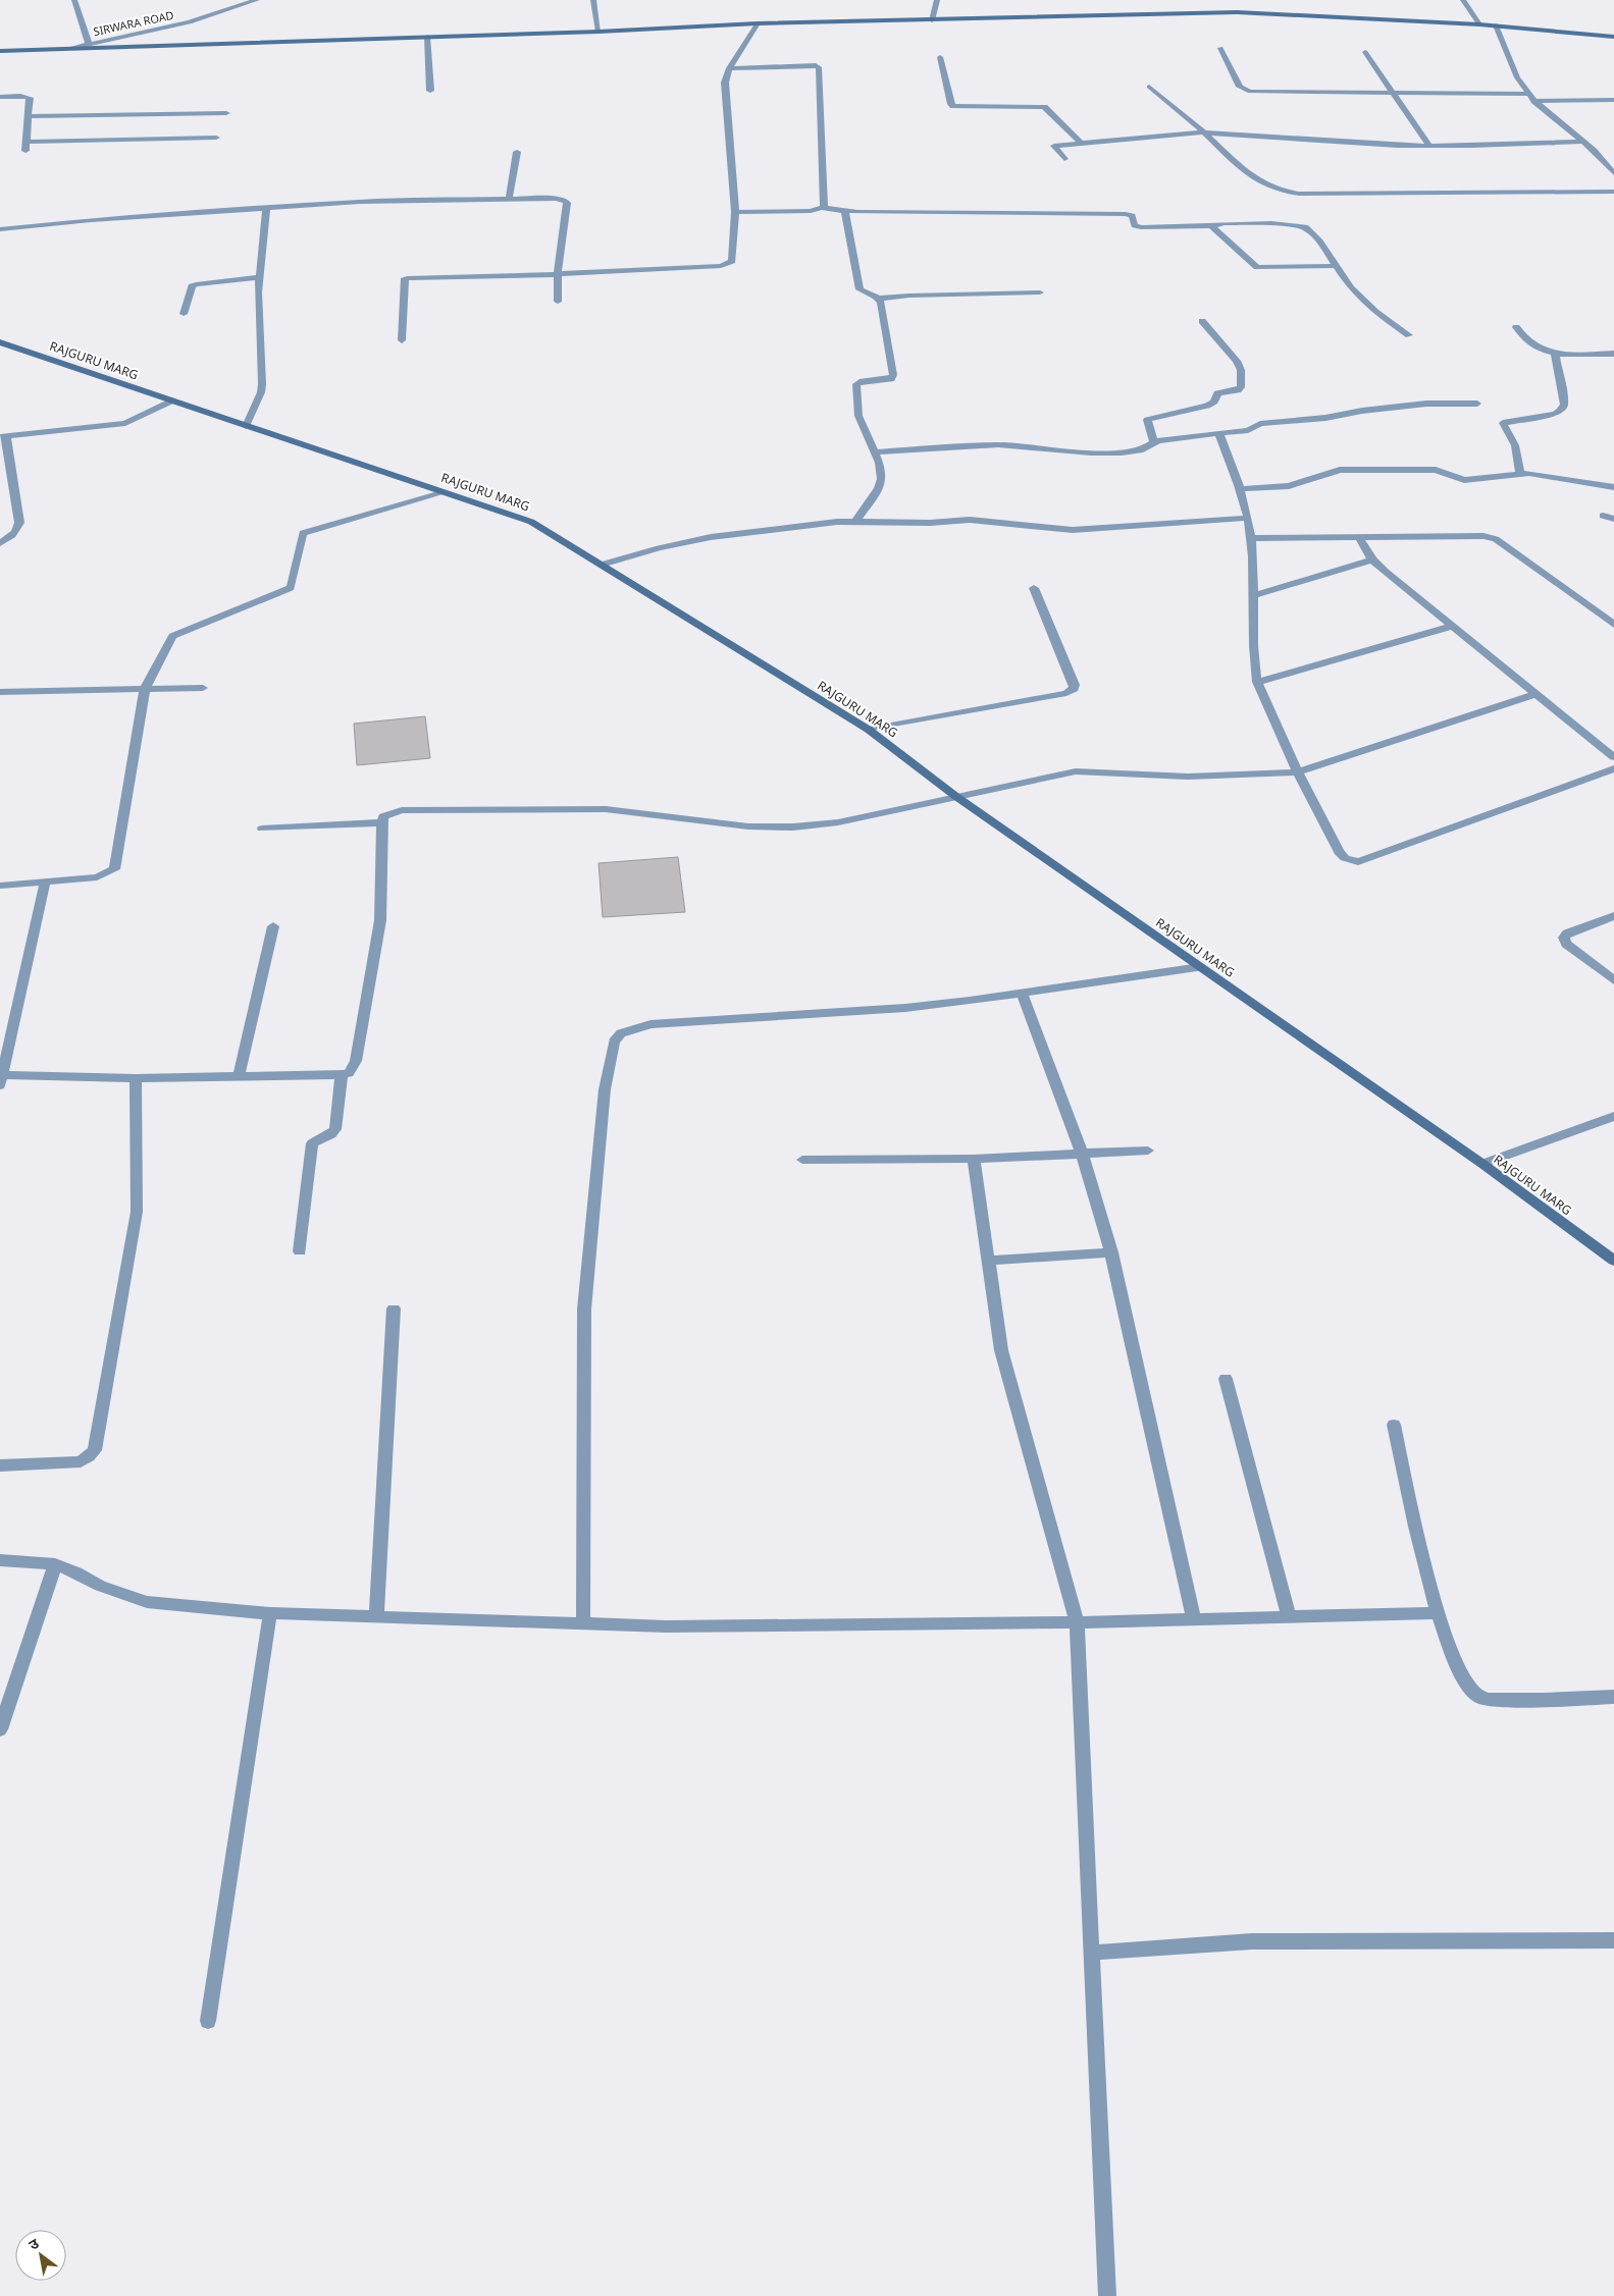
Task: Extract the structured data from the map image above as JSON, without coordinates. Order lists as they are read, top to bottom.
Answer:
{
  "streets": {
    "street": ["SIRWARA ROAD", "RAJGURU MARG"]
  },
  "north": "top left"
}
